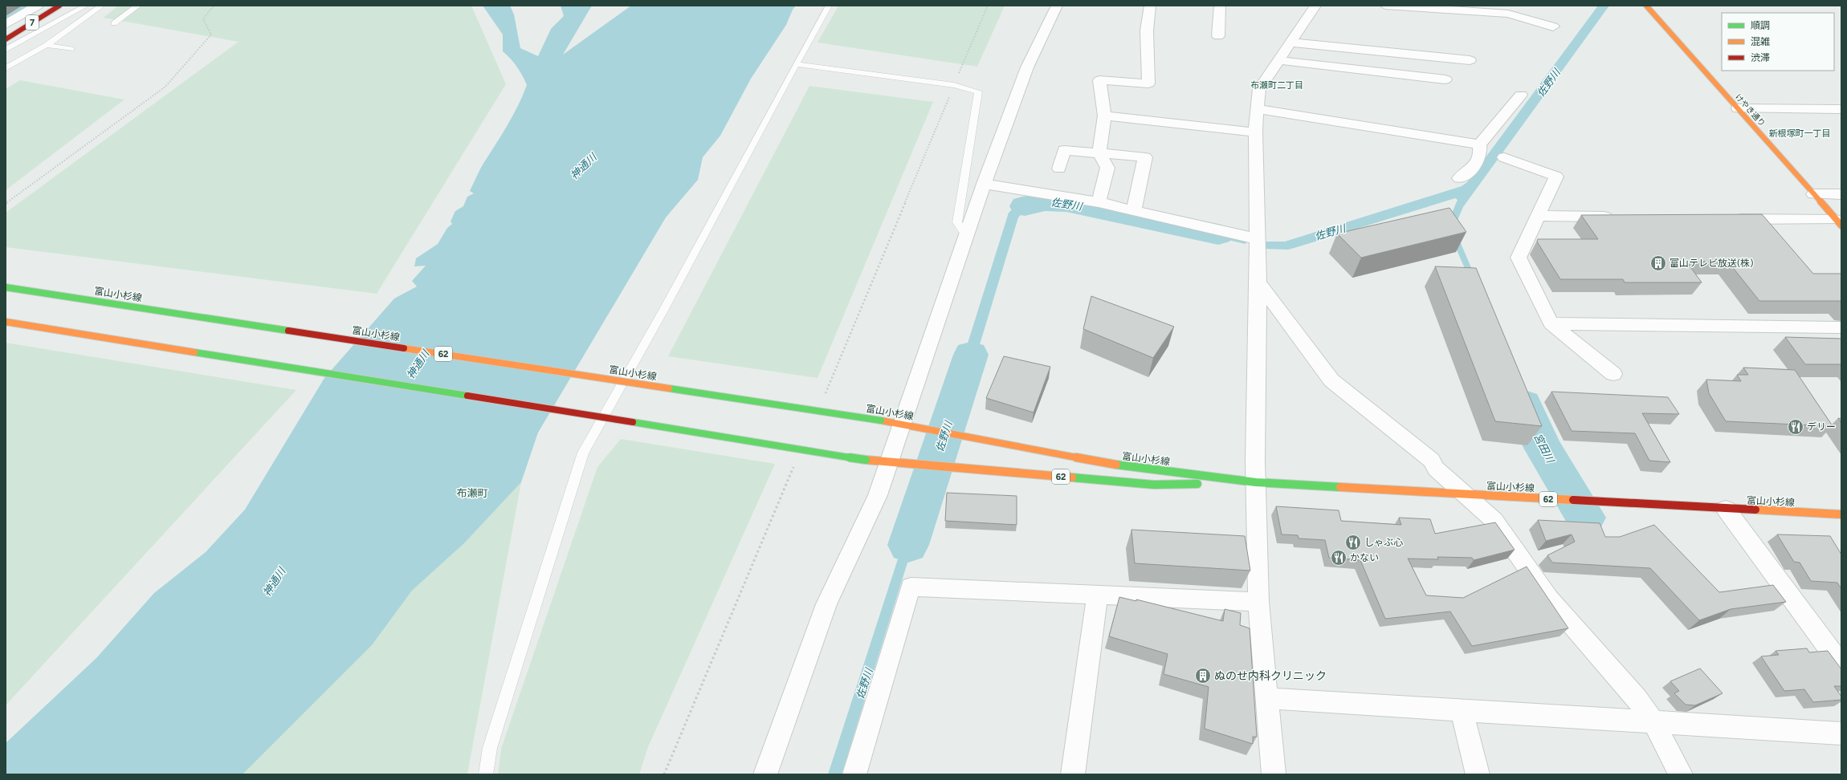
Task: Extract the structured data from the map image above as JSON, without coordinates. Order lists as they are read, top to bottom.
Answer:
{
  "streets": {
    "main road": [
      "7",
      "けやき通り",
      "富山小杉線",
      "62"
    ]
  },
  "districts": ["布瀬町二丁目", "新根塚町一丁目", "布瀬町"],
  "water": ["佐野川", "神通川", "宮田川"],
  "places": {
    "building": ["富山テレビ放送(株)", "ぬのせ内科クリニック"],
    "restaurant": ["デリー", "しゃぶ心", "かない"]
  },
  "legend": ["順調", "混雑", "渋滞"]
}
